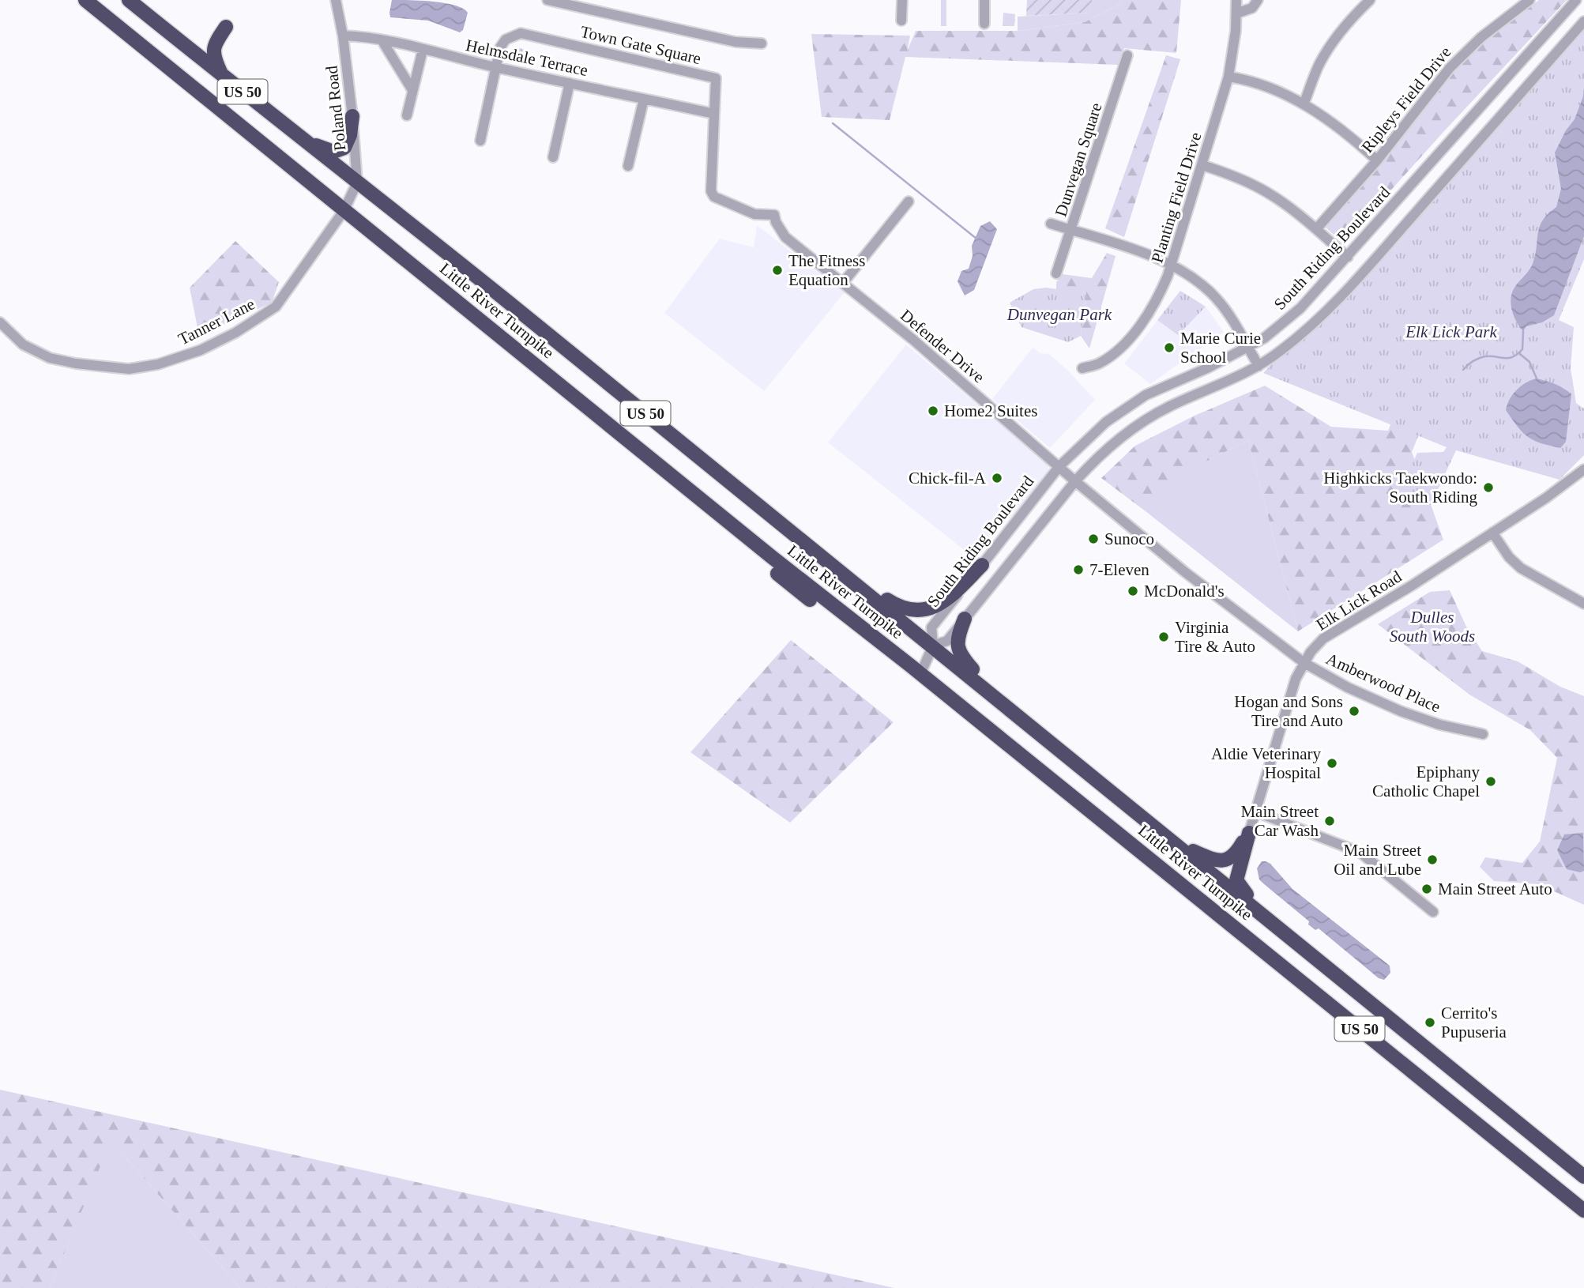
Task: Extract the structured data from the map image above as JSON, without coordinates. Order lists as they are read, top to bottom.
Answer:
{
  "streets": {
    "highway": ["US 50", "Little River Turnpike"],
    "street": [
      "Town Gate Square",
      "Helmsdale Terrace",
      "Ripleys Field Drive",
      "Poland Road",
      "Dunvegan Square",
      "Planting Field Drive",
      "South Riding Boulevard",
      "Tanner Lane",
      "Defender Drive",
      "Elk Lick Road",
      "Amberwood Place"
    ]
  },
  "crossings": [
    ["Town Gate Square", "Helmsdale Terrace"],
    ["Town Gate Square", "Defender Drive"],
    ["Helmsdale Terrace", "Poland Road"],
    ["Poland Road", "Little River Turnpike"],
    ["Poland Road", "Tanner Lane"],
    ["South Riding Boulevard", "Little River Turnpike"],
    ["South Riding Boulevard", "Defender Drive"],
    ["Little River Turnpike", "Tanner Lane"],
    ["Defender Drive", "Elk Lick Road"],
    ["Defender Drive", "Amberwood Place"],
    ["Elk Lick Road", "Amberwood Place"]
  ],
  "parks": ["Dunvegan Park", "Elk Lick Park", "Dulles South Woods"],
  "places": [
    "The Fitness Equation",
    "Marie Curie School",
    "Home2 Suites",
    "Chick-fil-A",
    "Highkicks Taekwondo: South Riding",
    "Sunoco",
    "7-Eleven",
    "McDonald's",
    "Virginia Tire & Auto",
    "Hogan and Sons Tire and Auto",
    "Aldie Veterinary Hospital",
    "Epiphany Catholic Chapel",
    "Main Street Car Wash",
    "Main Street Oil and Lube",
    "Main Street Auto",
    "Cerrito's Pupuseria"
  ]
}
